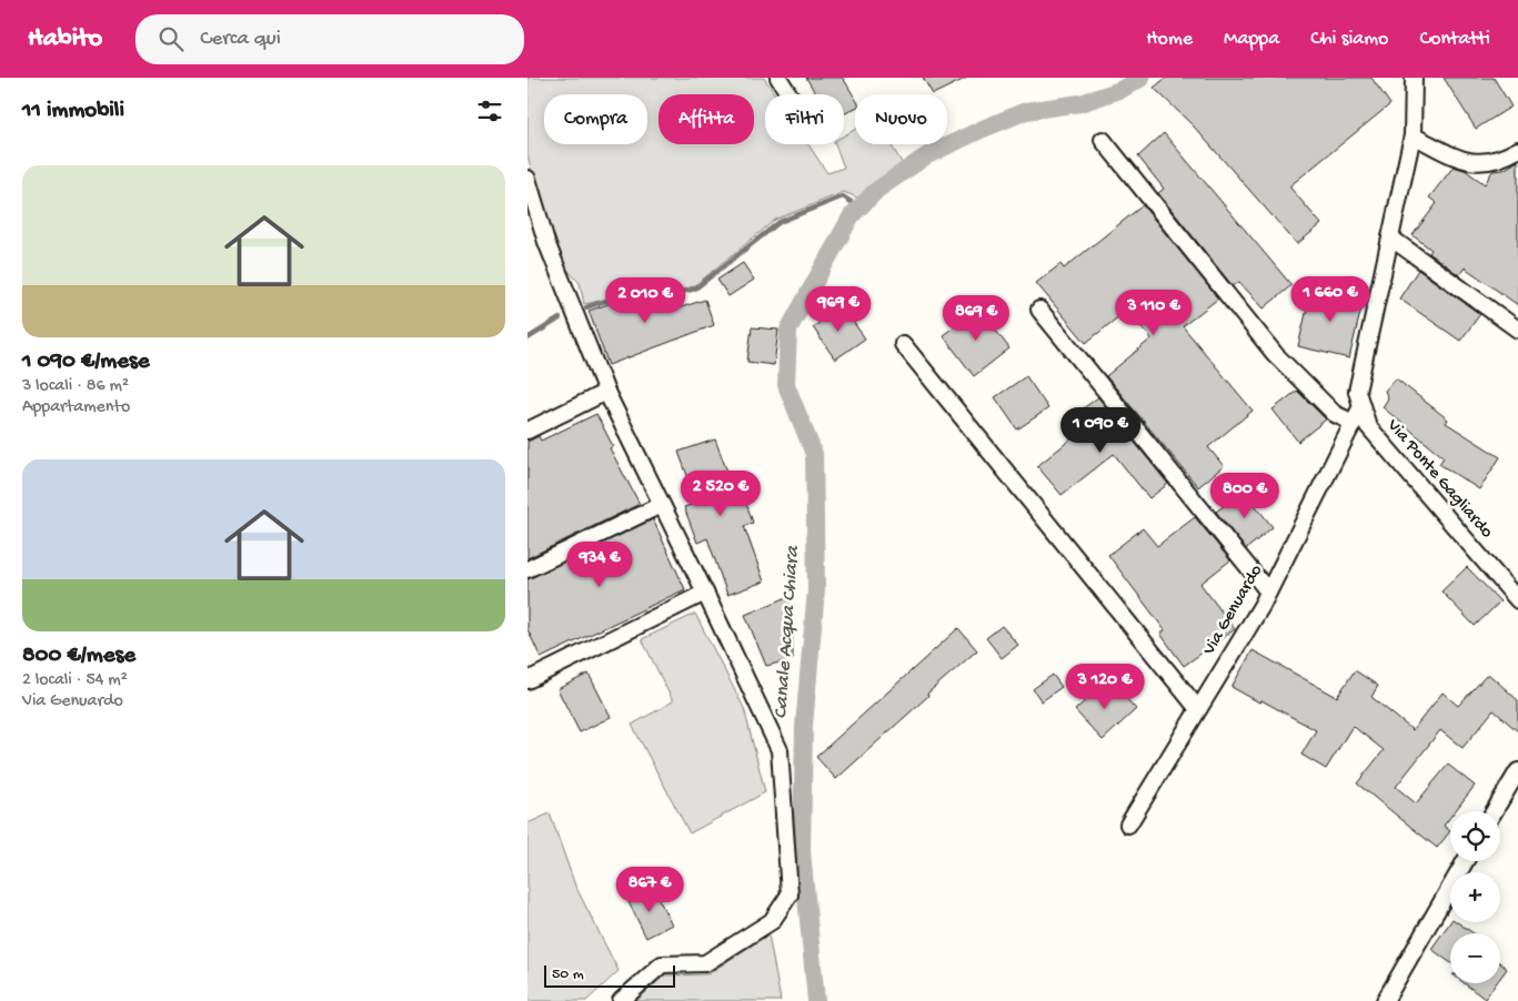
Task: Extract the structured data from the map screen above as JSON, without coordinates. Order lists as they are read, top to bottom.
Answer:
{
  "streets": {
    "street": ["Via Ponte Gagliardo", "Via Genuardo"]
  },
  "crossings": [
    ["Via Ponte Gagliardo", "Via Genuardo"]
  ],
  "water": ["Canale Acqua Chiara"],
  "scale_bar": "50 m",
  "page": {
    "header": "Habito",
    "search": "Cerca qui",
    "nav": [
      "Home",
      "Mappa",
      "Chi siamo",
      "Contatti"
    ],
    "heading": "11 immobili",
    "chip": [
      "Compra",
      "Affitta",
      "Filtri",
      "Nuovo"
    ],
    "list": [
      {
        "name": "1 090 €/mese",
        "note": "3 locali · 86 m² · Appartamento"
      },
      {
        "name": "800 €/mese",
        "note": "2 locali · 54 m² · Via Genuardo"
      }
    ],
    "price": [
      "1 660 €",
      "2 010 €",
      "969 €",
      "3 110 €",
      "869 €",
      "1 090 €",
      "2 520 €",
      "800 €",
      "934 €",
      "3 120 €",
      "867 €"
    ],
    "map_buttons": ["+", "−"],
    "scale": "50 m"
  }
}
